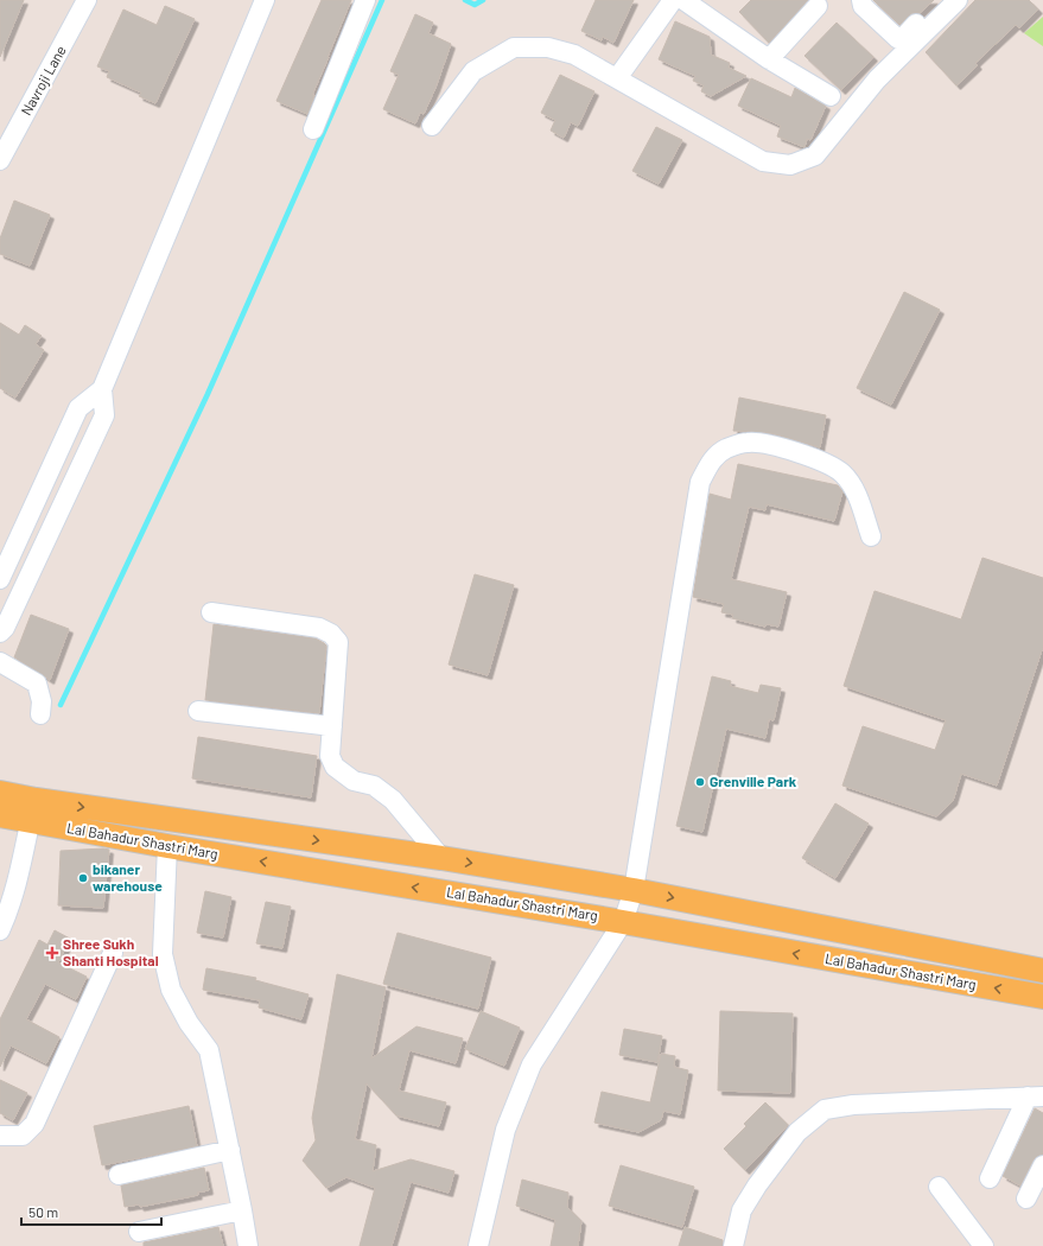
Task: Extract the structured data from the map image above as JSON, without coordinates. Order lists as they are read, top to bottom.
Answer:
{
  "streets": {
    "main road": ["Lal Bahadur Shastri Marg"],
    "street": ["Navroji Lane"]
  },
  "places": {
    "other": ["Grenville Park", "bikaner warehouse"],
    "health": ["Shree Sukh Shanti Hospital"]
  },
  "scale_bar": "50 m"
}
